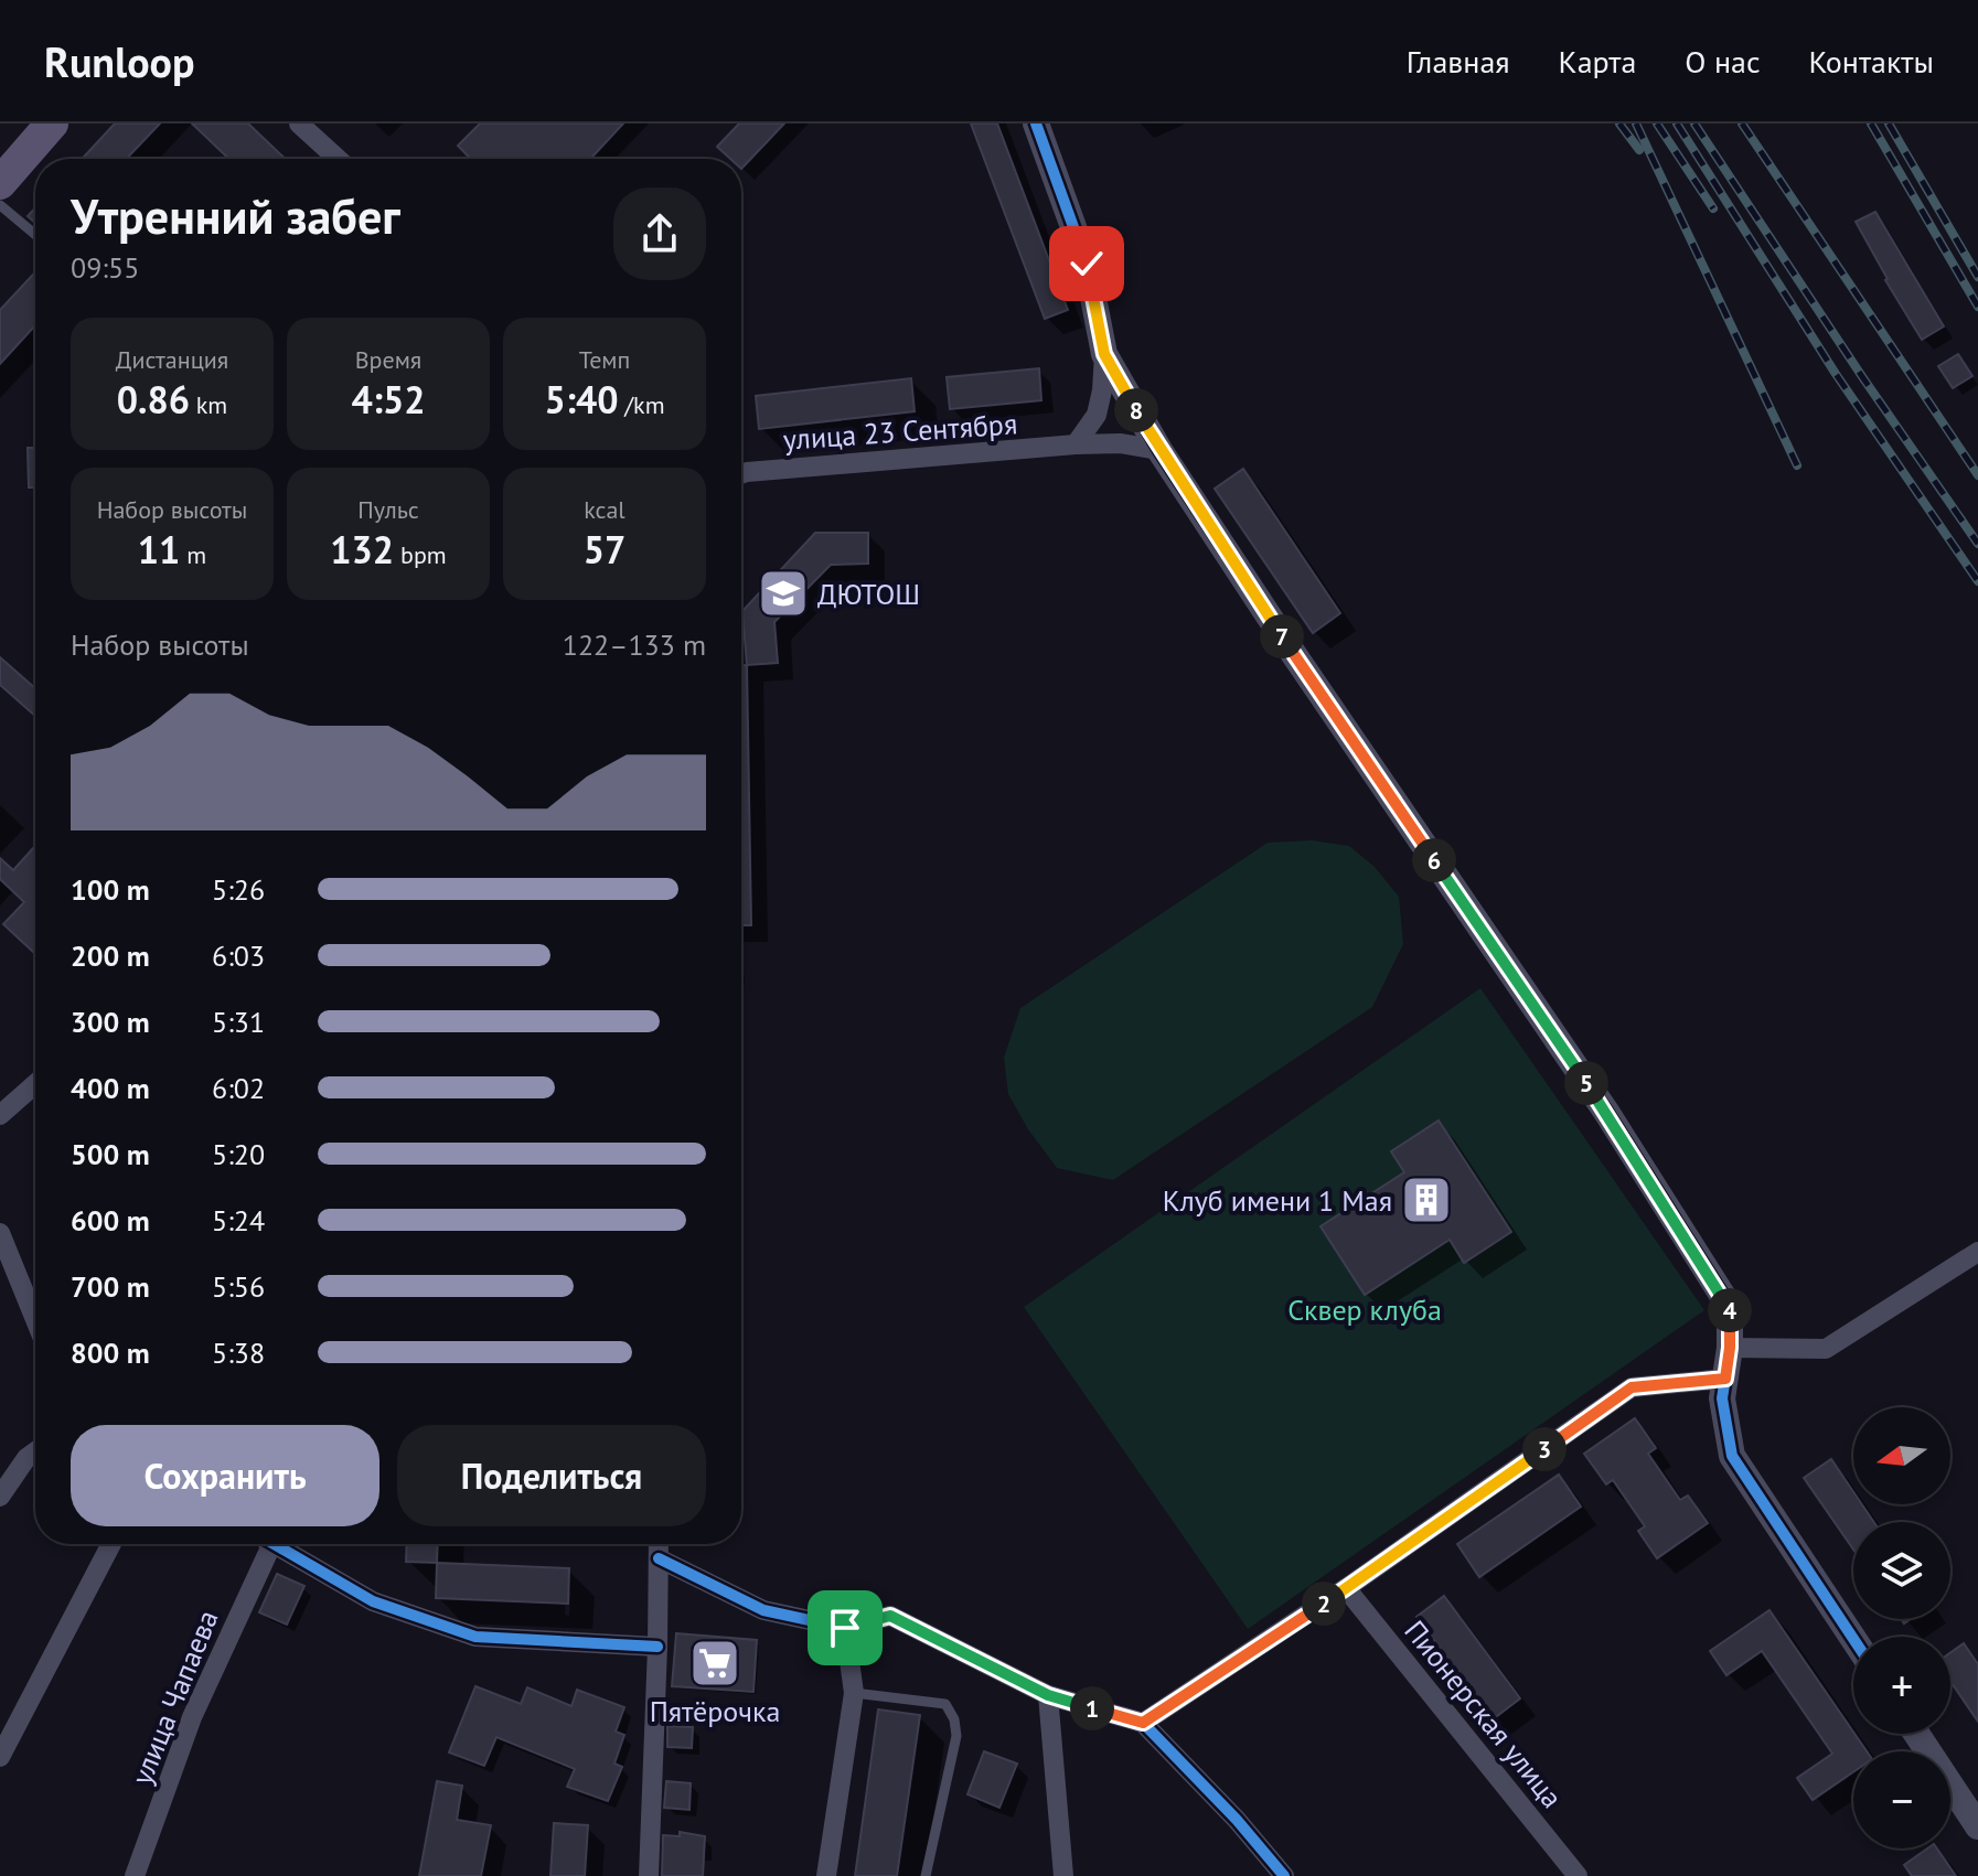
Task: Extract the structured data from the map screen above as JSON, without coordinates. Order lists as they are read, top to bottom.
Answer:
{
  "streets": {
    "street": ["улица 23 Сентября", "улица Чапаева", "Пионерская улица"]
  },
  "parks": ["Сквер клуба"],
  "places": {
    "school or university": ["ДЮТОШ"],
    "building": ["Клуб имени 1 Мая"],
    "supermarket": ["Пятёрочка"]
  },
  "north": "left",
  "page": {
    "header": "Runloop",
    "nav": [
      "Главная",
      "Карта",
      "О нас",
      "Контакты"
    ],
    "heading": ["Утренний забег", "09:55"],
    "stats": [
      ["Дистанция", "0.86 km"],
      ["Время", "4:52"],
      ["Темп", "5:40 /km"],
      ["Набор высоты", "11 m"],
      ["Пульс", "132 bpm"],
      ["kcal", "57"]
    ],
    "pins": [
      "8",
      "7",
      "6",
      "5",
      "4",
      "3",
      "2",
      "1"
    ],
    "chart": ["Набор высоты", "122–133 m"],
    "list": [
      {
        "name": "100 m",
        "note": "5:26"
      },
      {
        "name": "200 m",
        "note": "6:03"
      },
      {
        "name": "300 m",
        "note": "5:31"
      },
      {
        "name": "400 m",
        "note": "6:02"
      },
      {
        "name": "500 m",
        "note": "5:20"
      },
      {
        "name": "600 m",
        "note": "5:24"
      },
      {
        "name": "700 m",
        "note": "5:56"
      },
      {
        "name": "800 m",
        "note": "5:38"
      }
    ],
    "map_buttons": ["+", "−"],
    "buttons": ["Сохранить", "Поделиться"]
  }
}
